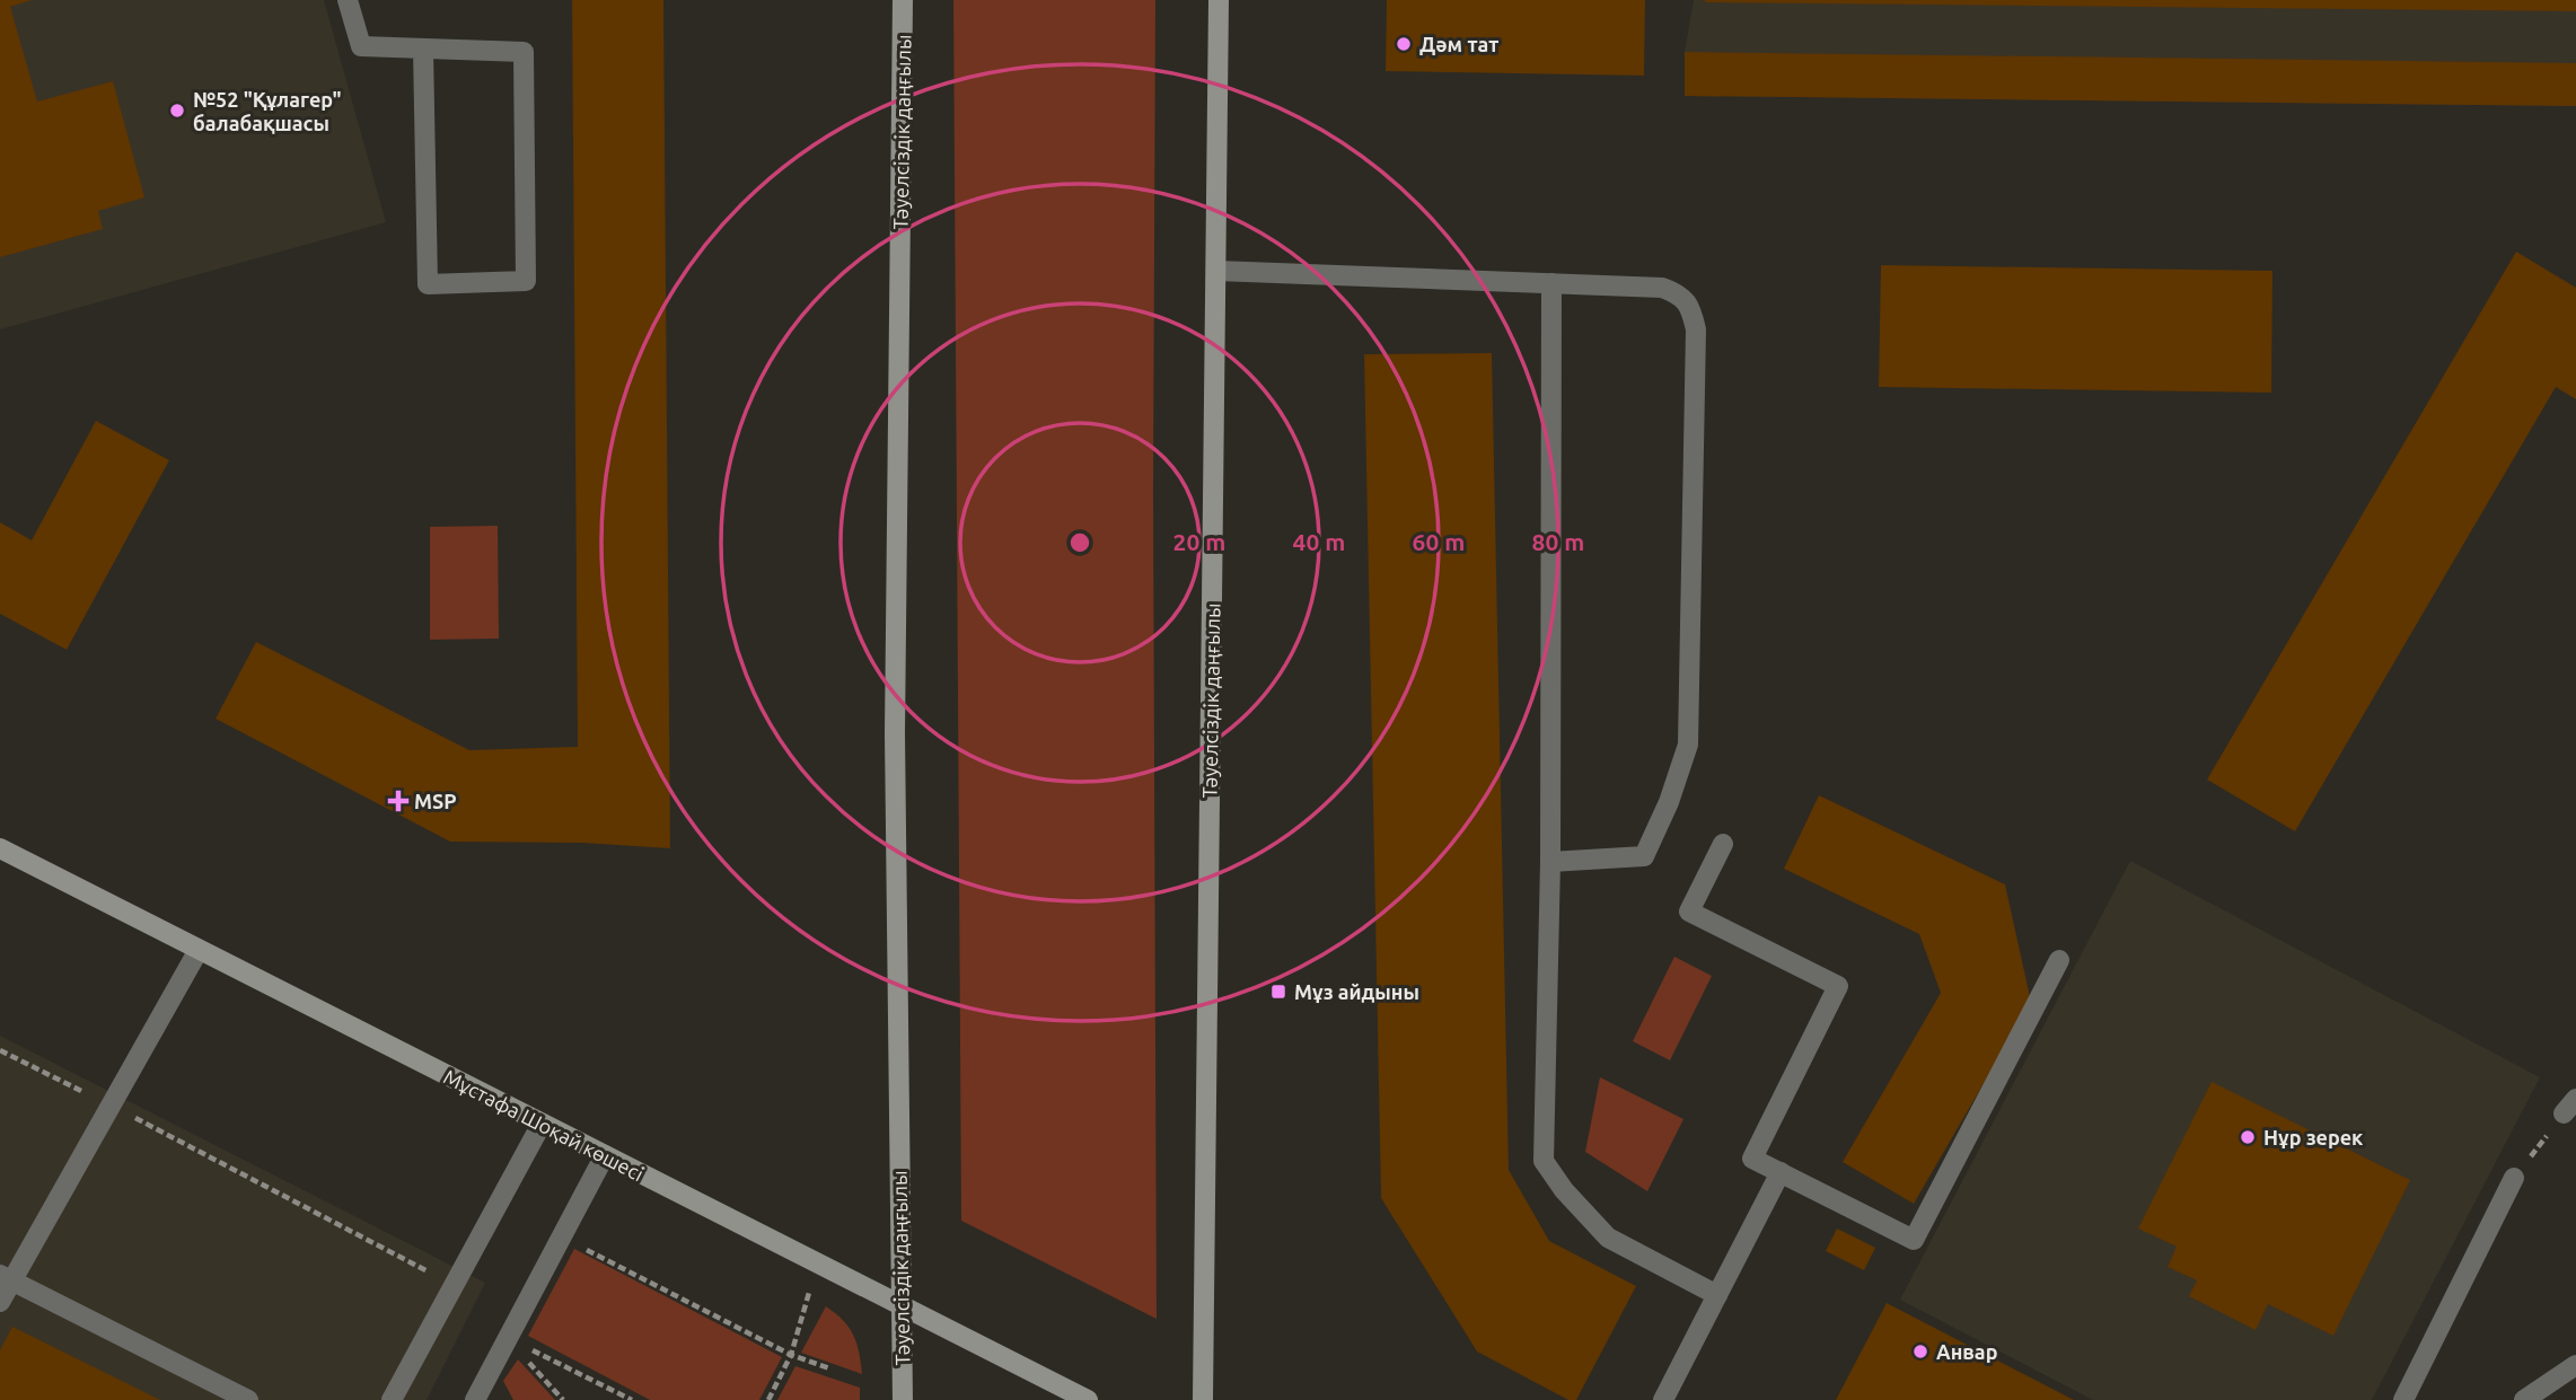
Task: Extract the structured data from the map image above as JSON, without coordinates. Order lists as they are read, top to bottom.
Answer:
{
  "streets": {
    "street": ["Тәуелсіздік даңғылы", "Мұстафа Шоқай көшесі"]
  },
  "crossings": [
    ["Тәуелсіздік даңғылы", "Мұстафа Шоқай көшесі"]
  ],
  "places": {
    "other": [
      "Дәм тат",
      "№52 \"Құлагер\" балабақшасы",
      "Нұр зерек",
      "Анвар"
    ],
    "health": ["MSP"],
    "transit": ["Мұз айдыны"]
  },
  "rings": [
    "20 m",
    "40 m",
    "60 m",
    "80 m"
  ]
}
